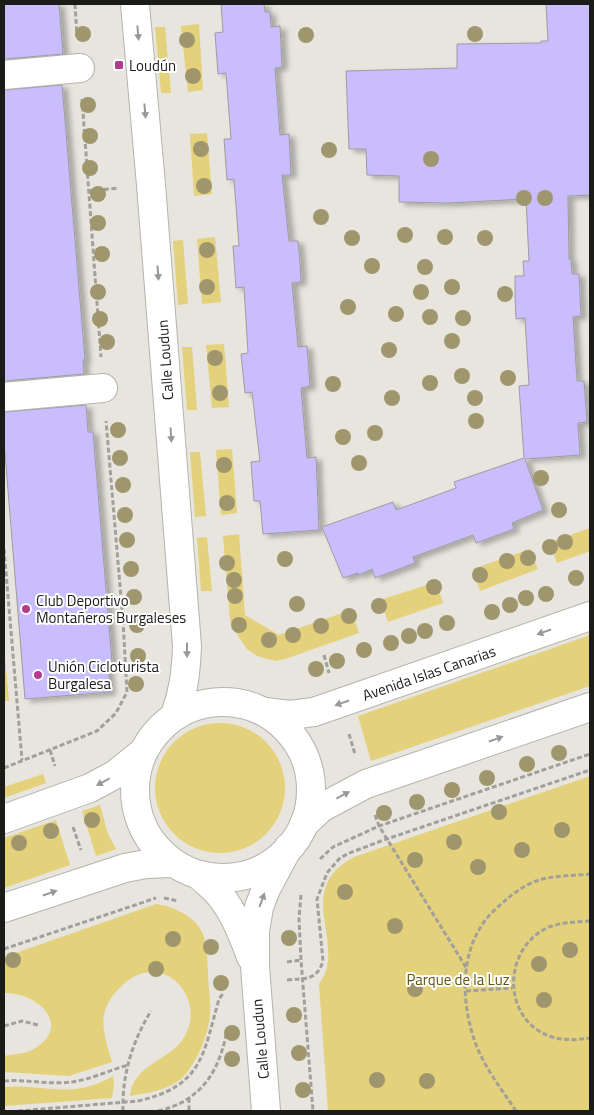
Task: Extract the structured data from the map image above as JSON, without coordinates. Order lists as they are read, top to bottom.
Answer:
{
  "streets": {
    "main road": ["Calle Loudun", "Avenida Islas Canarias"]
  },
  "crossings": [
    ["Calle Loudun", "Avenida Islas Canarias"]
  ],
  "parks": ["Parque de la Luz"],
  "places": {
    "transit": ["Loudún"],
    "other": ["Club Deportivo Montañeros Burgaleses", "Unión Cicloturista Burgalesa"]
  }
}
